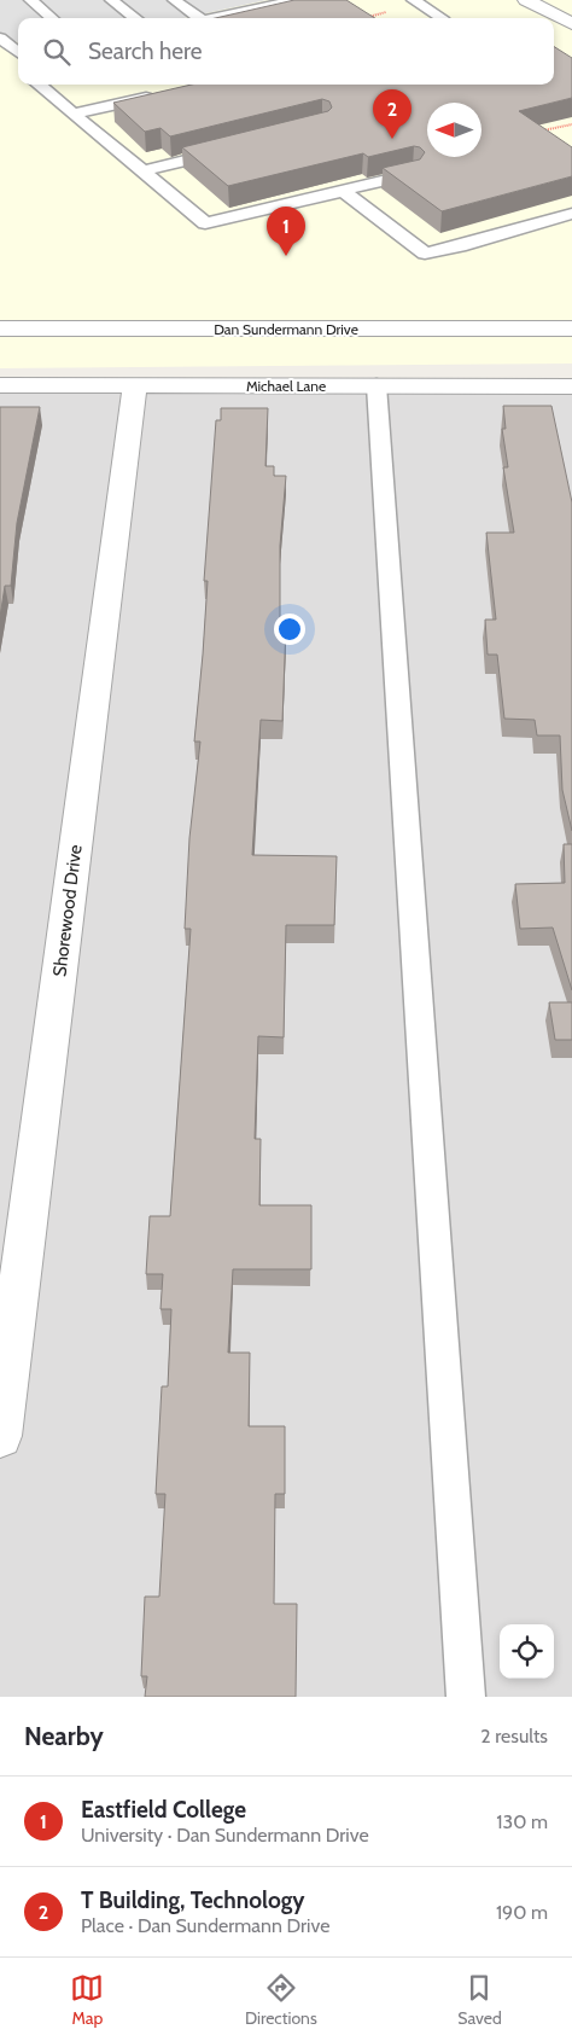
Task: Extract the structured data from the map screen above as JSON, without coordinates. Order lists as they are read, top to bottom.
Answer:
{
  "streets": {
    "street": ["Dan Sundermann Drive", "Michael Lane", "Shorewood Drive"]
  },
  "crossings": [
    ["Michael Lane", "Shorewood Drive"]
  ],
  "north": "left",
  "page": {
    "search": "Search here",
    "pins": ["2", "1"],
    "heading": ["Nearby", "2 results"],
    "list": [
      {
        "mark": "1",
        "name": "Eastfield College",
        "note": "University · Dan Sundermann Drive",
        "value": "130 m"
      },
      {
        "mark": "2",
        "name": "T Building, Technology",
        "note": "Place · Dan Sundermann Drive",
        "value": "190 m"
      }
    ],
    "nav": ["Map", "Directions", "Saved"]
  }
}
